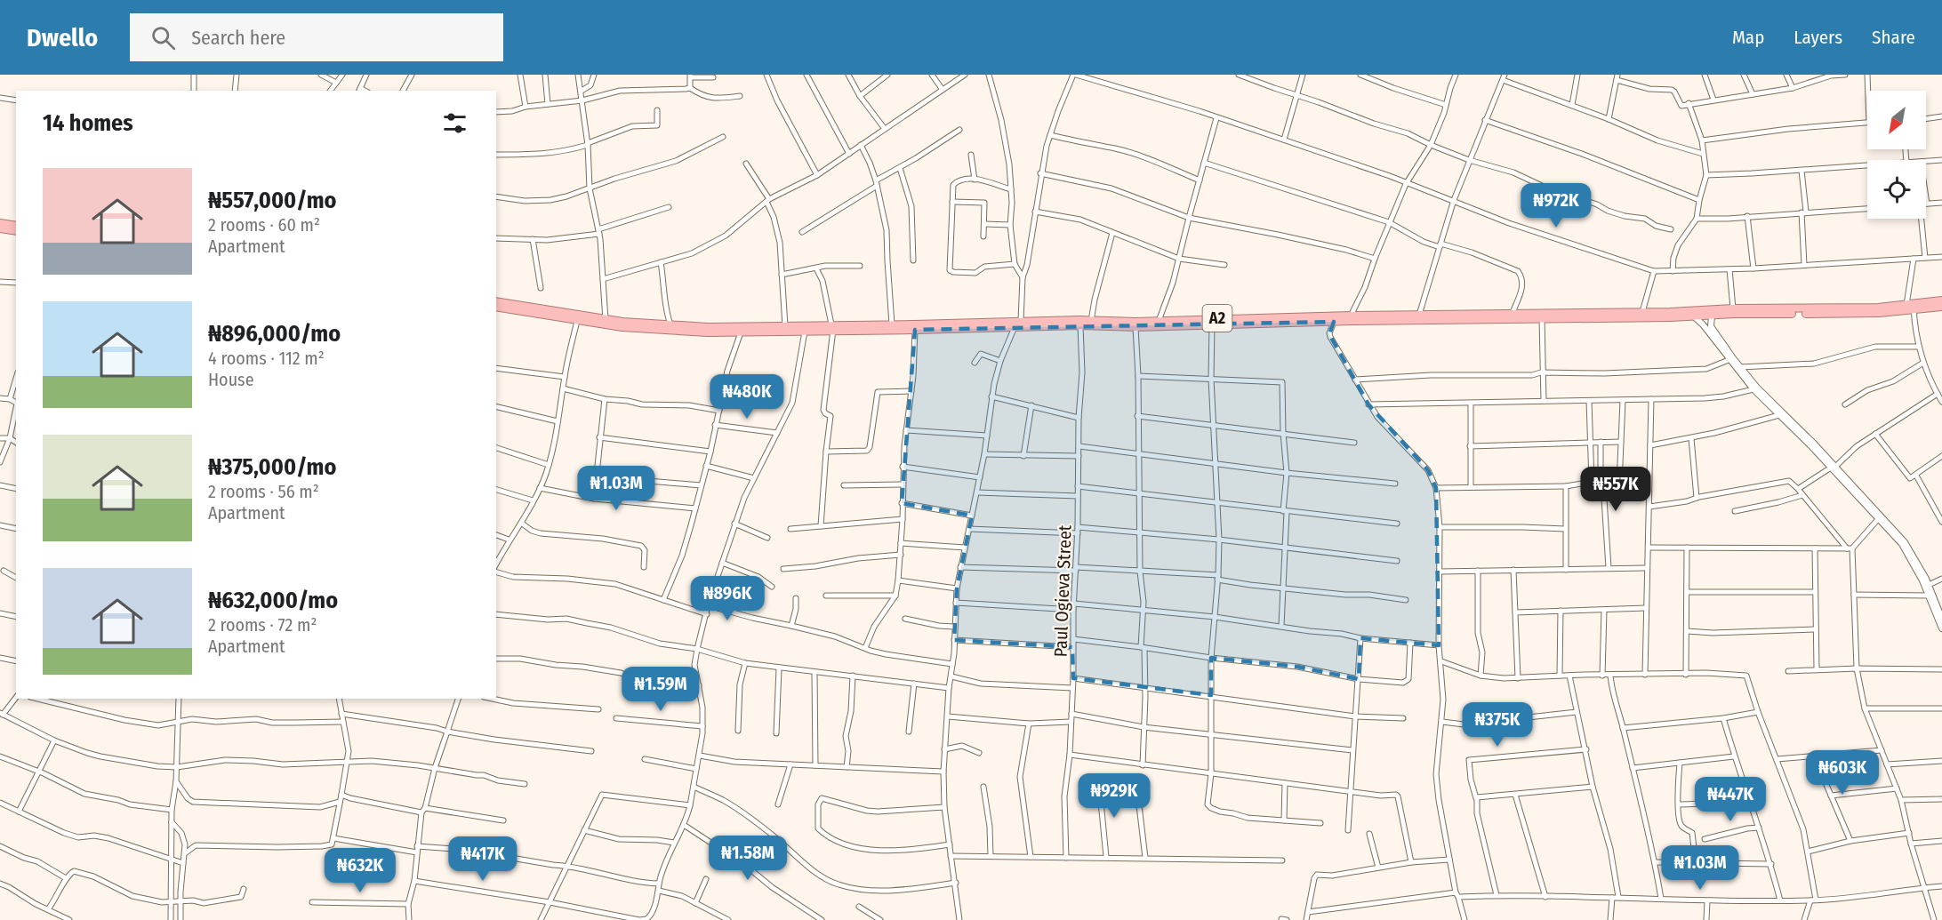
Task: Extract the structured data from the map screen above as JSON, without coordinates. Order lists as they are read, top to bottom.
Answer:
{
  "streets": {
    "highway": ["A2"],
    "street": ["Paul Ogieva Street"]
  },
  "crossings": [
    ["A2", "Paul Ogieva Street"]
  ],
  "north": "bottom left",
  "page": {
    "header": "Dwello",
    "search": "Search here",
    "nav": ["Map", "Layers", "Share"],
    "heading": "14 homes",
    "list": [
      {
        "name": "₦557,000/mo",
        "note": "2 rooms · 60 m² · Apartment"
      },
      {
        "name": "₦896,000/mo",
        "note": "4 rooms · 112 m² · House"
      },
      {
        "name": "₦375,000/mo",
        "note": "2 rooms · 56 m² · Apartment"
      },
      {
        "name": "₦632,000/mo",
        "note": "2 rooms · 72 m² · Apartment"
      }
    ],
    "price": [
      "₦972K",
      "₦480K",
      "₦1.03M",
      "₦557K",
      "₦896K",
      "₦1.59M",
      "₦375K",
      "₦603K",
      "₦929K",
      "₦447K",
      "₦1.58M",
      "₦417K",
      "₦1.03M",
      "₦632K"
    ]
  }
}
